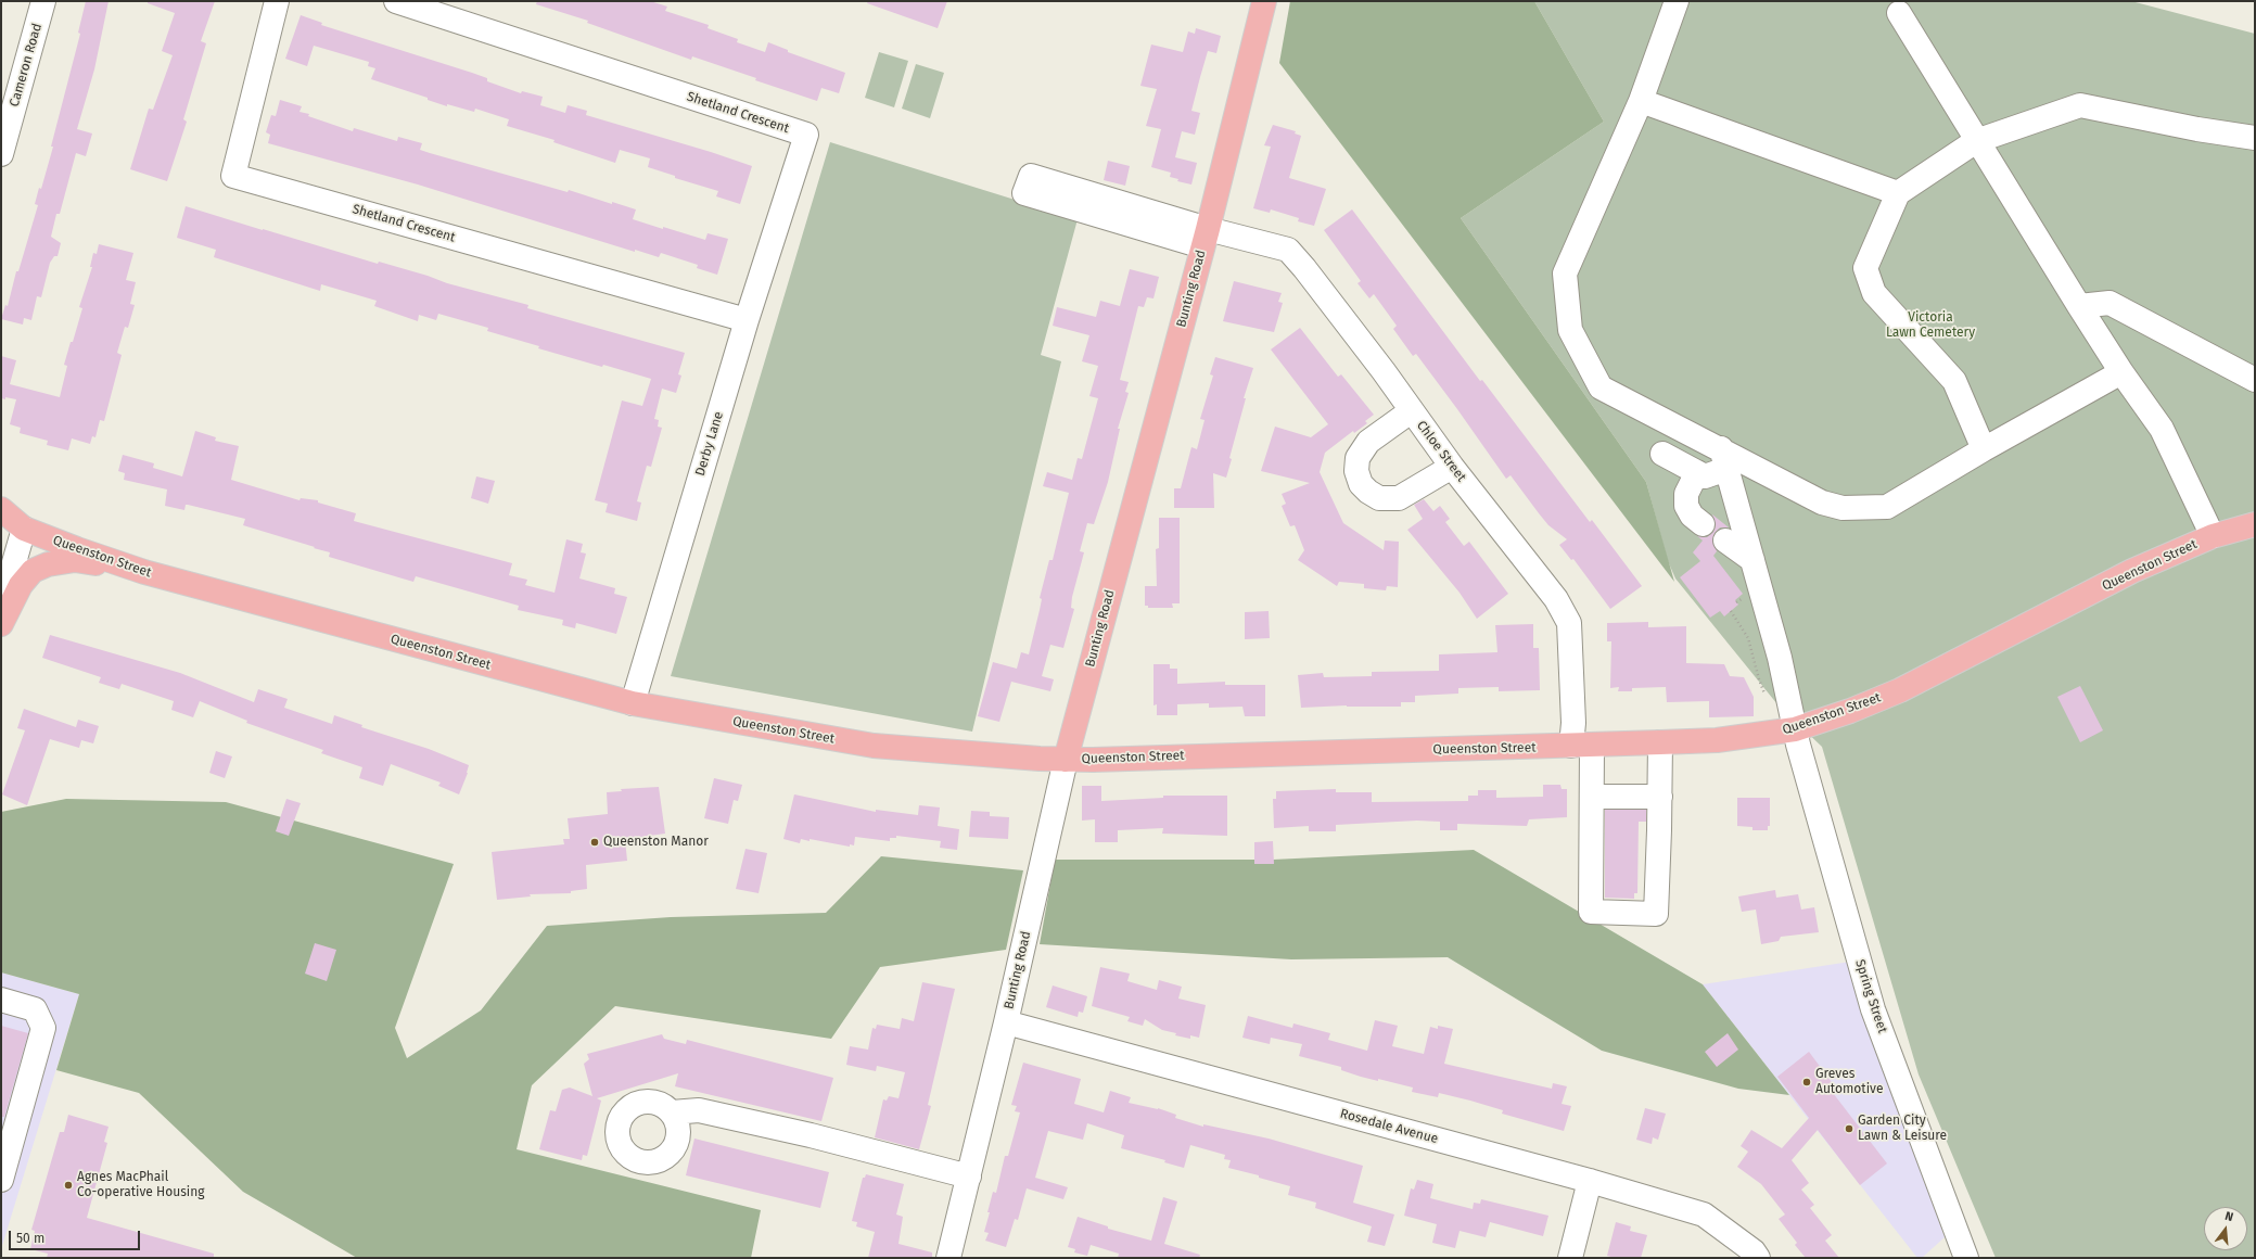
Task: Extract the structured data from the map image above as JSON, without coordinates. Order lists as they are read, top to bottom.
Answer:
{
  "streets": {
    "main road": ["Bunting Road", "Queenston Street"],
    "street": [
      "Cameron Road",
      "Shetland Crescent",
      "Derby Lane",
      "Chloe Street",
      "Spring Street",
      "Rosedale Avenue"
    ]
  },
  "crossings": [
    ["Shetland Crescent", "Derby Lane"],
    ["Bunting Road", "Chloe Street"],
    ["Bunting Road", "Queenston Street"],
    ["Bunting Road", "Rosedale Avenue"],
    ["Derby Lane", "Queenston Street"],
    ["Chloe Street", "Queenston Street"],
    ["Queenston Street", "Spring Street"]
  ],
  "parks": ["Victoria Lawn Cemetery"],
  "places": [
    "Queenston Manor",
    "Greves Automotive",
    "Garden City Lawn & Leisure",
    "Agnes MacPhail Co-operative Housing"
  ],
  "scale_bar": "50 m",
  "north": "top"
}
